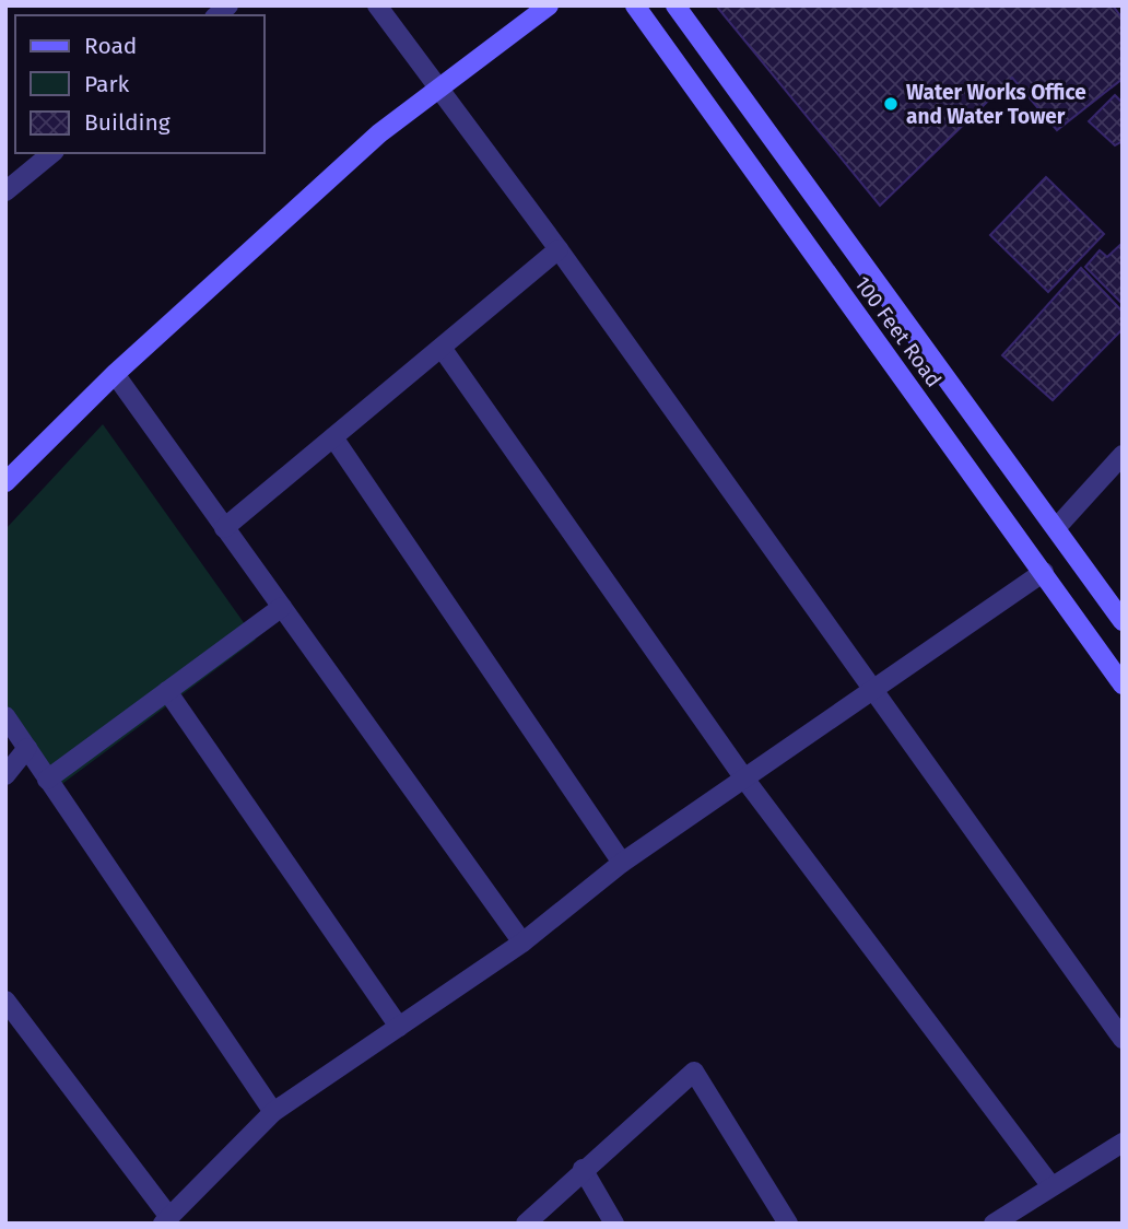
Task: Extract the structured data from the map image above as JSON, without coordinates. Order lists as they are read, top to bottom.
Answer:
{
  "streets": {
    "main road": ["100 Feet Road"]
  },
  "places": ["Water Works Office and Water Tower"],
  "legend": ["Road", "Park", "Building"]
}
